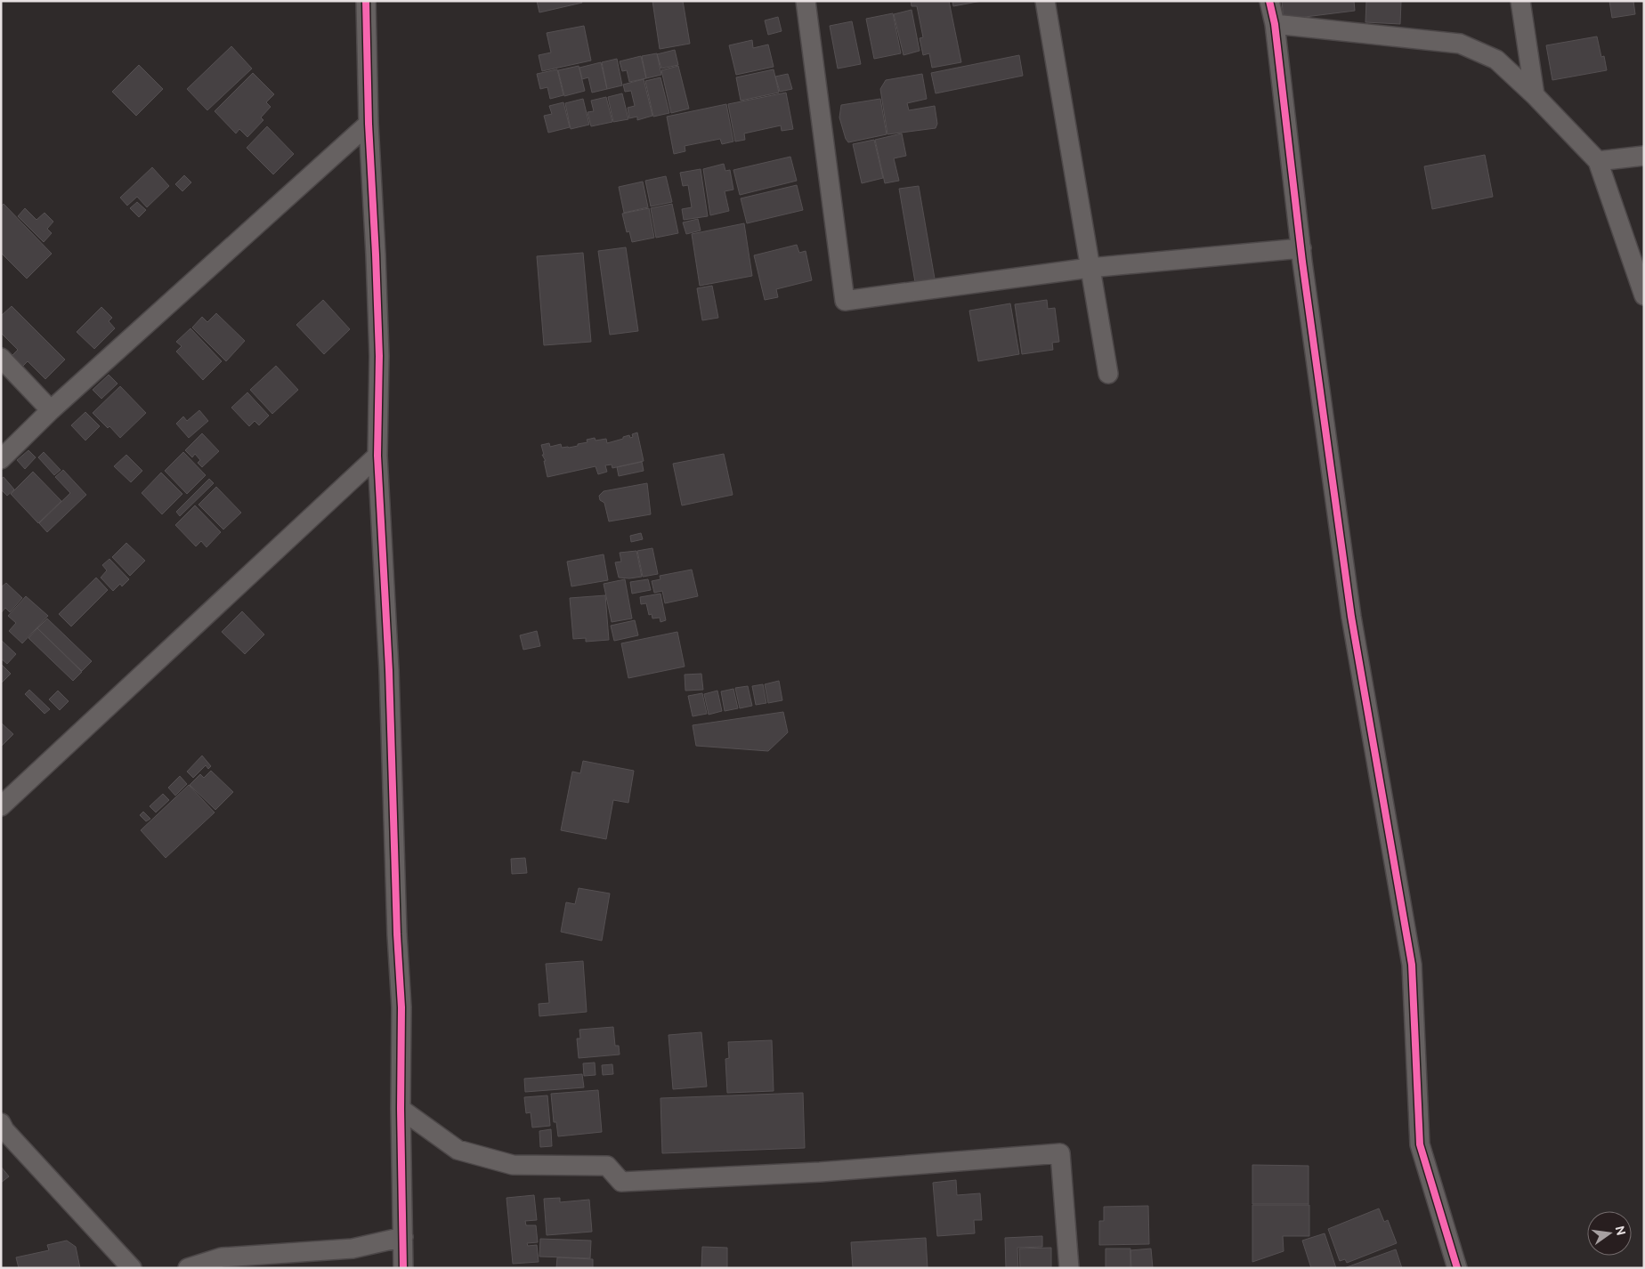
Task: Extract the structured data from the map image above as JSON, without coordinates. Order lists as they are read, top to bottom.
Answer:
{
  "north": "right"
}
